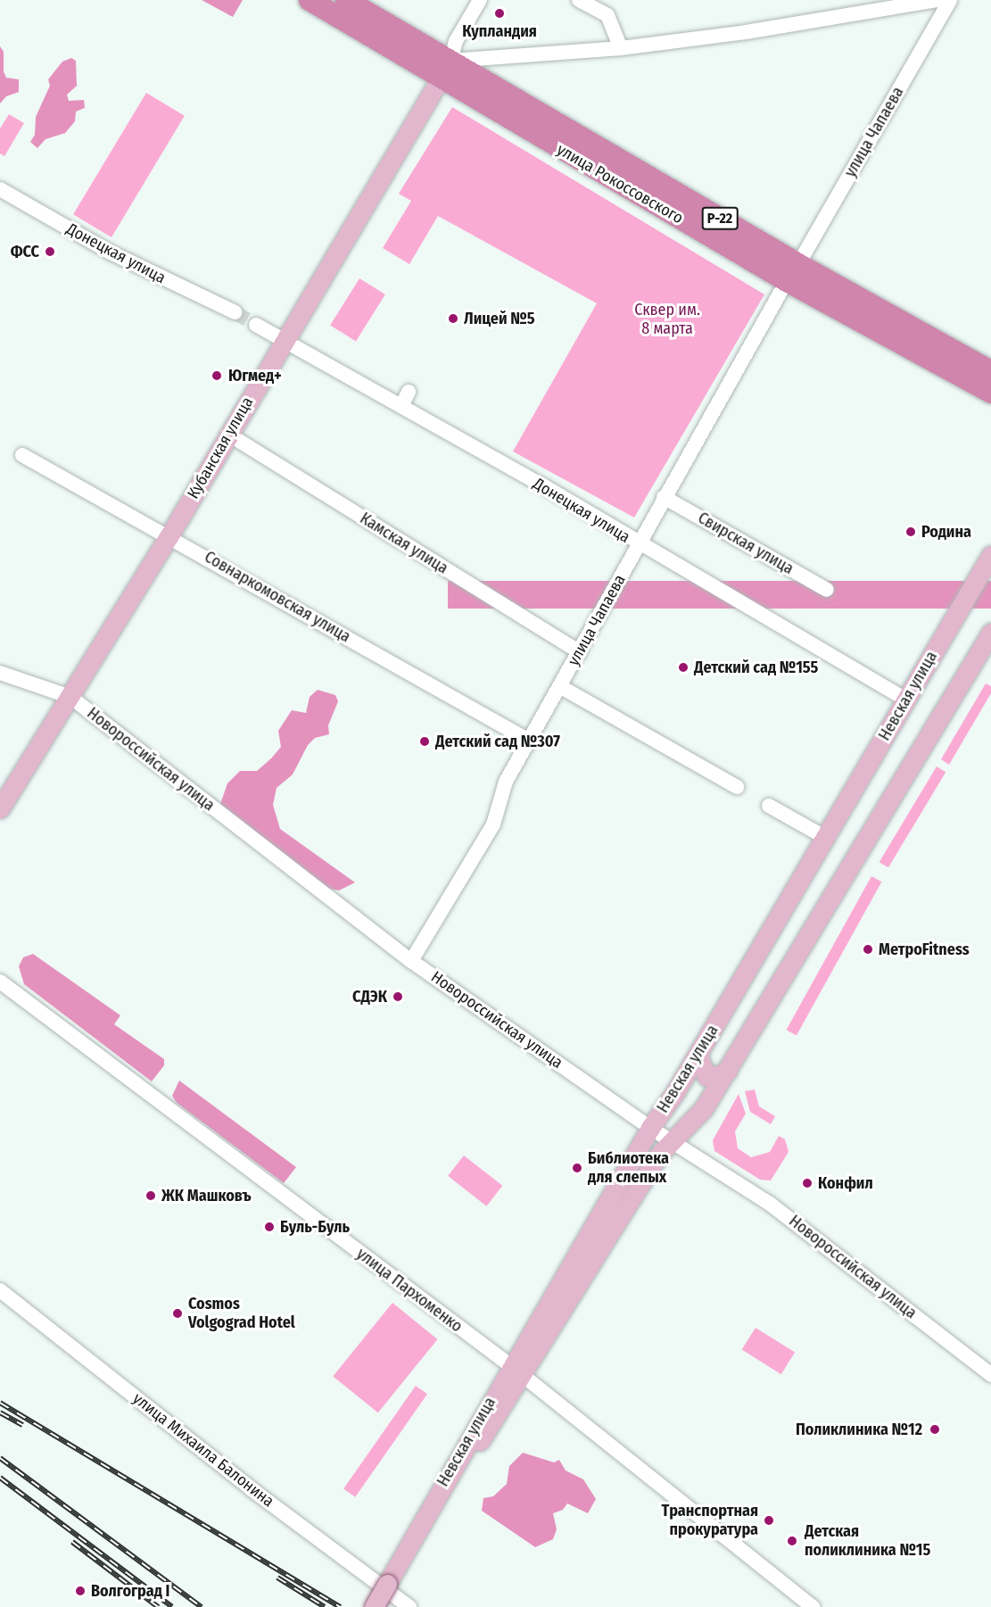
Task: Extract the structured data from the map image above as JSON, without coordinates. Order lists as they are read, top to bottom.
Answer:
{
  "streets": {
    "highway": ["улица Рокоссовского", "Р-22"],
    "main road": ["Кубанская улица", "Невская улица"],
    "street": [
      "улица Чапаева",
      "Донецкая улица",
      "Камская улица",
      "Свирская улица",
      "Совнаркомовская улица",
      "Новороссийская улица",
      "улица Пархоменко",
      "улица Михаила Балонина"
    ]
  },
  "crossings": [
    ["улица Чапаева", "улица Рокоссовского"],
    ["улица Чапаева", "Донецкая улица"],
    ["улица Чапаева", "Камская улица"],
    ["улица Чапаева", "Свирская улица"],
    ["улица Чапаева", "Совнаркомовская улица"],
    ["улица Чапаева", "Новороссийская улица"],
    ["улица Рокоссовского", "Кубанская улица"],
    ["Донецкая улица", "Кубанская улица"],
    ["Донецкая улица", "Невская улица"],
    ["Кубанская улица", "Камская улица"],
    ["Кубанская улица", "Совнаркомовская улица"],
    ["Кубанская улица", "Новороссийская улица"],
    ["Невская улица", "Новороссийская улица"],
    ["Невская улица", "улица Пархоменко"]
  ],
  "parks": ["Сквер им. 8 марта"],
  "places": [
    "Купландия",
    "ФСС",
    "Лицей №5",
    "Югмед+",
    "Родина",
    "Детский сад №155",
    "Детский сад №307",
    "МетроFitness",
    "СДЭК",
    "Библиотека для слепых",
    "Конфил",
    "ЖК Машковъ",
    "Буль-Буль",
    "Cosmos Volgograd Hotel",
    "Поликлиника №12",
    "Транспортная прокуратура",
    "Детская поликлиника №15",
    "Волгоград I"
  ]
}
